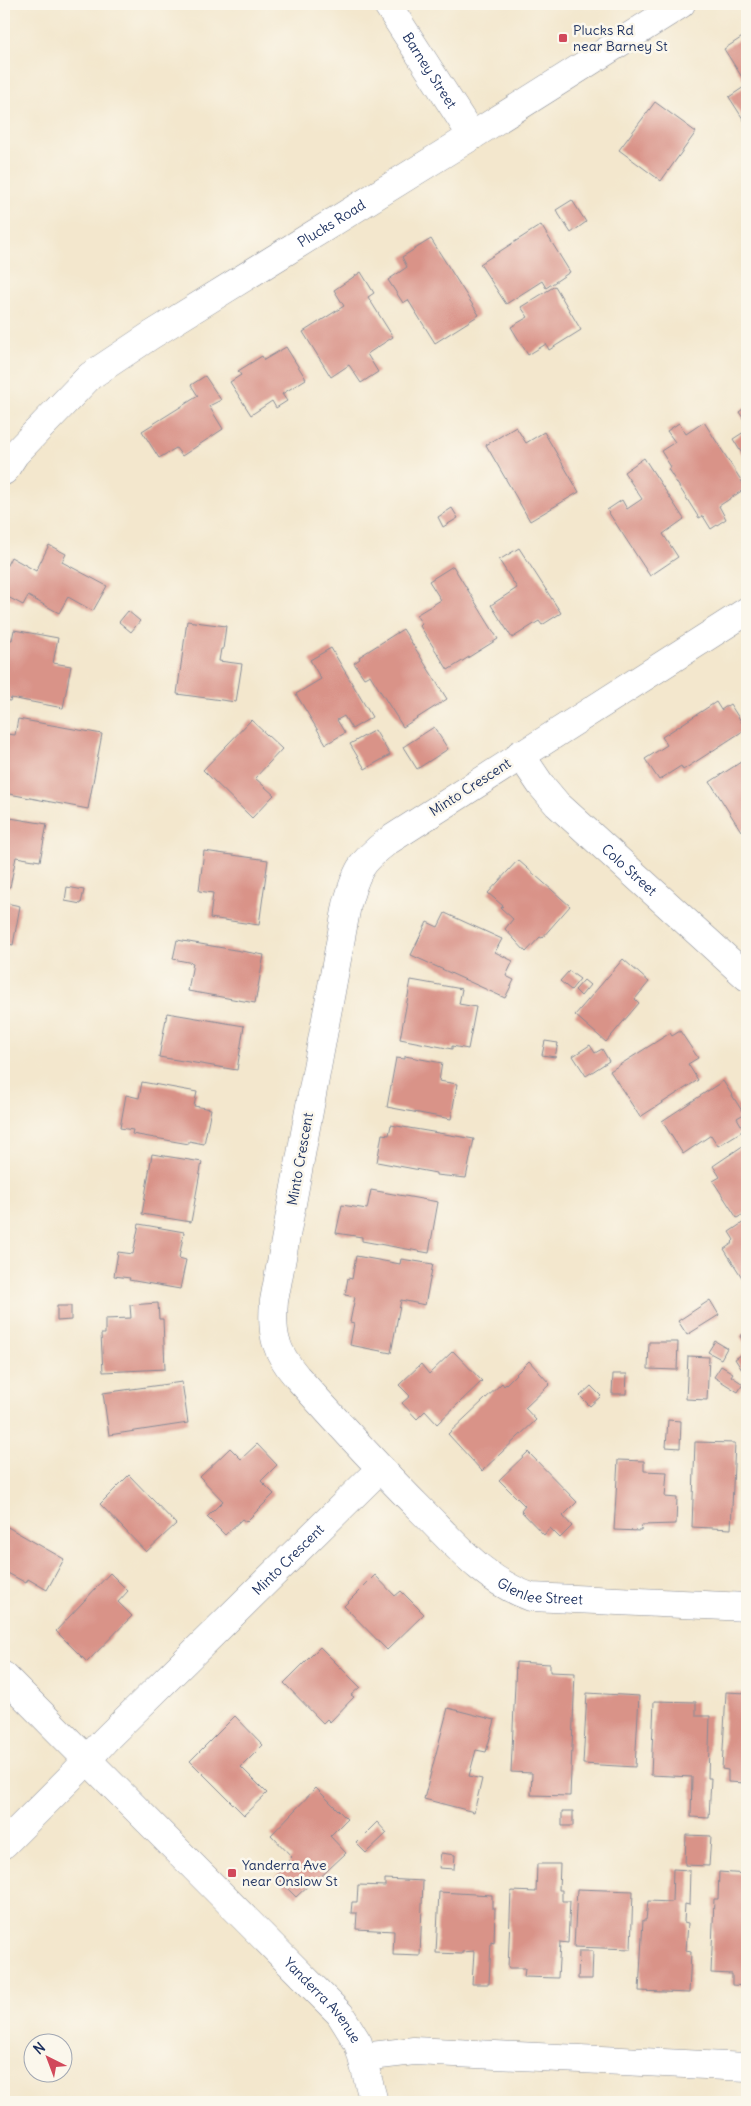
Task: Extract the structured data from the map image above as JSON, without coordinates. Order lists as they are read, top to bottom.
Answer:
{
  "streets": {
    "street": [
      "Barney Street",
      "Plucks Road",
      "Minto Crescent",
      "Colo Street",
      "Glenlee Street",
      "Yanderra Avenue"
    ]
  },
  "crossings": [
    ["Barney Street", "Plucks Road"],
    ["Minto Crescent", "Colo Street"],
    ["Minto Crescent", "Glenlee Street"],
    ["Minto Crescent", "Yanderra Avenue"]
  ],
  "places": {
    "transit": ["Plucks Rd near Barney St", "Yanderra Ave near Onslow St"]
  },
  "north": "top left"
}
